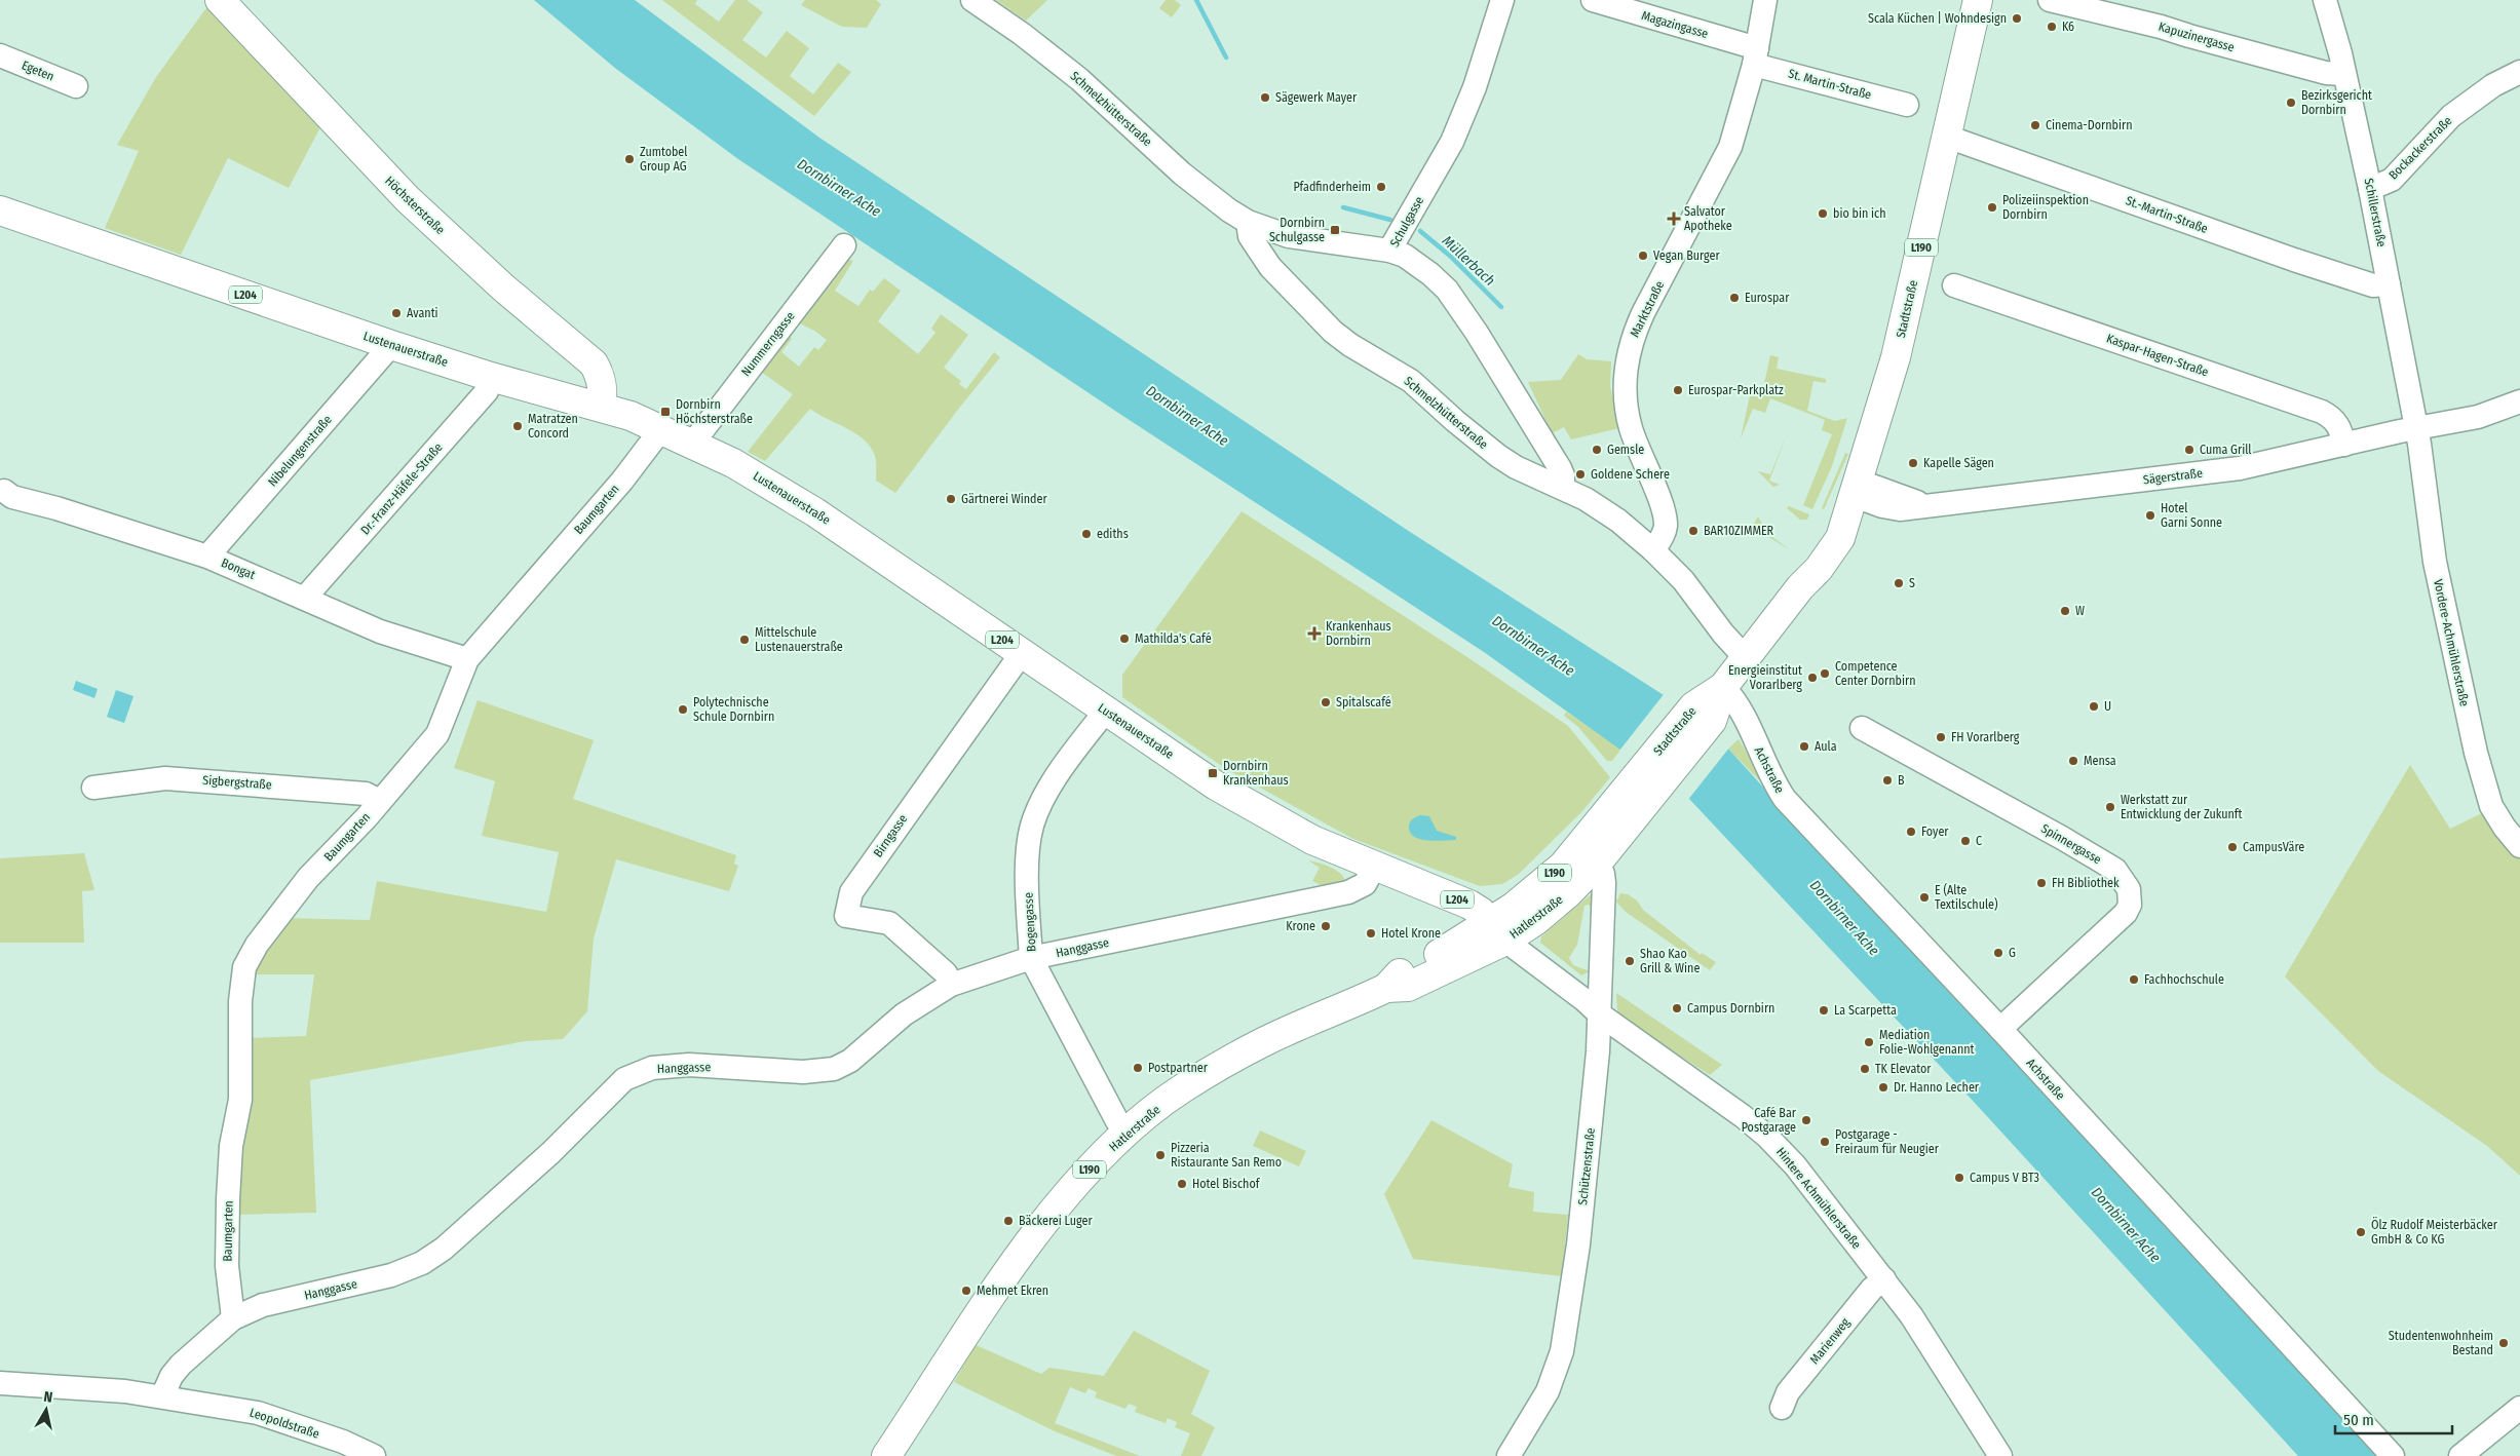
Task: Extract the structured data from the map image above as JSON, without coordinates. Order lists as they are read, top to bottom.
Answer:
{
  "streets": {
    "main road": [
      "Höchsterstraße",
      "L190",
      "L204",
      "Stadtstraße",
      "Lustenauerstraße",
      "Hatlerstraße"
    ],
    "street": [
      "Magazingasse",
      "Kapuzinergasse",
      "Egeten",
      "St. Martin-Straße",
      "Schmelzhütterstraße",
      "Bockackerstraße",
      "Schillerstraße",
      "St.-Martin-Straße",
      "Schulgasse",
      "Marktstraße",
      "Nummerngasse",
      "Kaspar-Hagen-Straße",
      "Nibelungenstraße",
      "Sägerstraße",
      "Dr.-Franz-Häfele-Straße",
      "Baumgarten",
      "Bongat",
      "Vordere-Achmühlerstraße",
      "Achstraße",
      "Sigbergstraße",
      "Birngasse",
      "Spinnergasse",
      "Bogengasse",
      "Hanggasse",
      "Schützenstraße",
      "Hintere Achmühlerstraße",
      "Marienweg",
      "Leopoldstraße"
    ]
  },
  "crossings": [
    ["Magazingasse", "St. Martin-Straße"],
    ["Magazingasse", "Marktstraße"],
    ["Kapuzinergasse", "Schillerstraße"],
    ["St. Martin-Straße", "Marktstraße"],
    ["Schmelzhütterstraße", "Schulgasse"],
    ["Schmelzhütterstraße", "Marktstraße"],
    ["Bockackerstraße", "Schillerstraße"],
    ["Höchsterstraße", "Lustenauerstraße"],
    ["Schillerstraße", "St.-Martin-Straße"],
    ["Schillerstraße", "Sägerstraße"],
    ["Schillerstraße", "Vordere-Achmühlerstraße"],
    ["St.-Martin-Straße", "Stadtstraße"],
    ["Stadtstraße", "Sägerstraße"],
    ["Stadtstraße", "Achstraße"],
    ["Stadtstraße", "Hatlerstraße"],
    ["Nummerngasse", "Lustenauerstraße"],
    ["Lustenauerstraße", "Nibelungenstraße"],
    ["Lustenauerstraße", "Dr.-Franz-Häfele-Straße"],
    ["Lustenauerstraße", "Baumgarten"],
    ["Lustenauerstraße", "Birngasse"],
    ["Lustenauerstraße", "Hatlerstraße"],
    ["Lustenauerstraße", "Bogengasse"],
    ["Lustenauerstraße", "Hanggasse"],
    ["Lustenauerstraße", "Hintere Achmühlerstraße"],
    ["Kaspar-Hagen-Straße", "Sägerstraße"],
    ["Nibelungenstraße", "Bongat"],
    ["Sägerstraße", "Vordere-Achmühlerstraße"],
    ["Dr.-Franz-Häfele-Straße", "Bongat"],
    ["Baumgarten", "Bongat"],
    ["Baumgarten", "Sigbergstraße"],
    ["Baumgarten", "Hanggasse"],
    ["Achstraße", "Spinnergasse"],
    ["Birngasse", "Hanggasse"],
    ["Hatlerstraße", "Bogengasse"],
    ["Hatlerstraße", "Schützenstraße"],
    ["Hatlerstraße", "Hintere Achmühlerstraße"],
    ["Bogengasse", "Hanggasse"],
    ["Hanggasse", "Leopoldstraße"],
    ["Schützenstraße", "Hintere Achmühlerstraße"],
    ["Hintere Achmühlerstraße", "Marienweg"]
  ],
  "water": ["Dornbirner Ache", "Müllerbach"],
  "places": {
    "other": [
      "Scala Küchen | Wohndesign",
      "K6",
      "Sägewerk Mayer",
      "Bezirksgericht Dornbirn",
      "Cinema-Dornbirn",
      "Zumtobel Group AG",
      "Pfadfinderheim",
      "Polizeiinspektion Dornbirn",
      "bio bin ich",
      "Vegan Burger",
      "Eurospar",
      "Avanti",
      "Eurospar-Parkplatz",
      "Matratzen Concord",
      "Gemsle",
      "Cuma Grill",
      "Kapelle Sägen",
      "Goldene Schere",
      "Gärtnerei Winder",
      "Hotel Garni Sonne",
      "BAR10ZIMMER",
      "ediths",
      "S",
      "W",
      "Mathilda's Café",
      "Mittelschule Lustenauerstraße",
      "Competence Center Dornbirn",
      "Energieinstitut Vorarlberg",
      "Spitalscafé",
      "U",
      "Polytechnische Schule Dornbirn",
      "FH Vorarlberg",
      "Aula",
      "Mensa",
      "B",
      "Werkstatt zur Entwicklung der Zukunft",
      "Foyer",
      "C",
      "CampusVäre",
      "FH Bibliothek",
      "E (Alte Textilschule)",
      "Krone",
      "Hotel Krone",
      "G",
      "Shao Kao Grill & Wine",
      "Fachhochschule",
      "Campus Dornbirn",
      "La Scarpetta",
      "Mediation Folie-Wohlgenannt",
      "Postpartner",
      "TK Elevator",
      "Dr. Hanno Lecher",
      "Café Bar Postgarage",
      "Postgarage - Freiraum für Neugier",
      "Pizzeria Ristaurante San Remo",
      "Campus V BT3",
      "Hotel Bischof",
      "Bäckerei Luger",
      "Ölz Rudolf Meisterbäcker GmbH & Co KG",
      "Mehmet Ekren",
      "Studentenwohnheim Bestand"
    ],
    "health": ["Salvator Apotheke", "Krankenhaus Dornbirn"],
    "transit": ["Dornbirn Schulgasse", "Dornbirn Höchsterstraße", "Dornbirn Krankenhaus"]
  },
  "scale_bar": "50 m",
  "north": "top"
}
